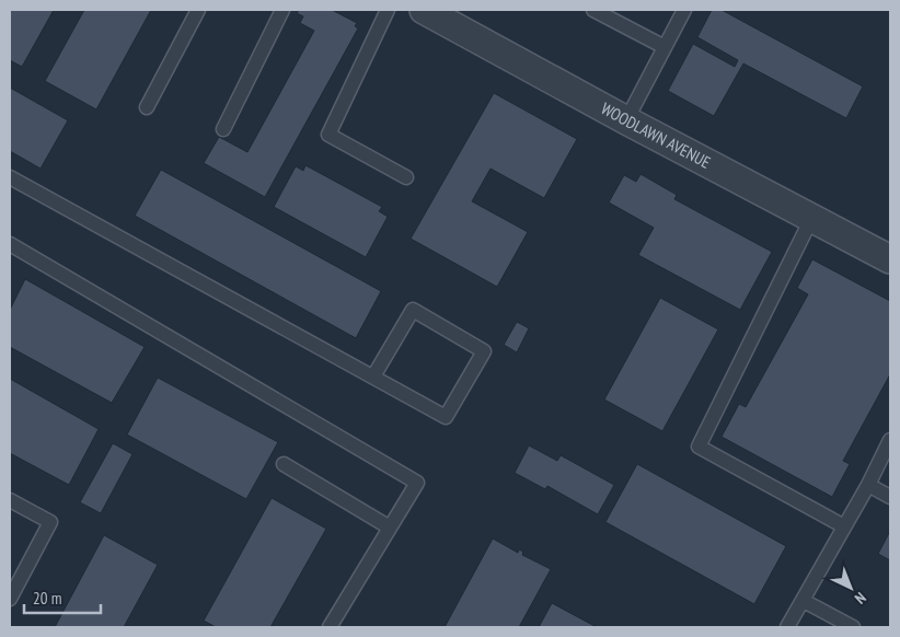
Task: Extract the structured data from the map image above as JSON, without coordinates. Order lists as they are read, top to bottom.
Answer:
{
  "streets": {
    "street": ["WOODLAWN AVENUE"]
  },
  "scale_bar": "20 m",
  "north": "bottom right"
}
